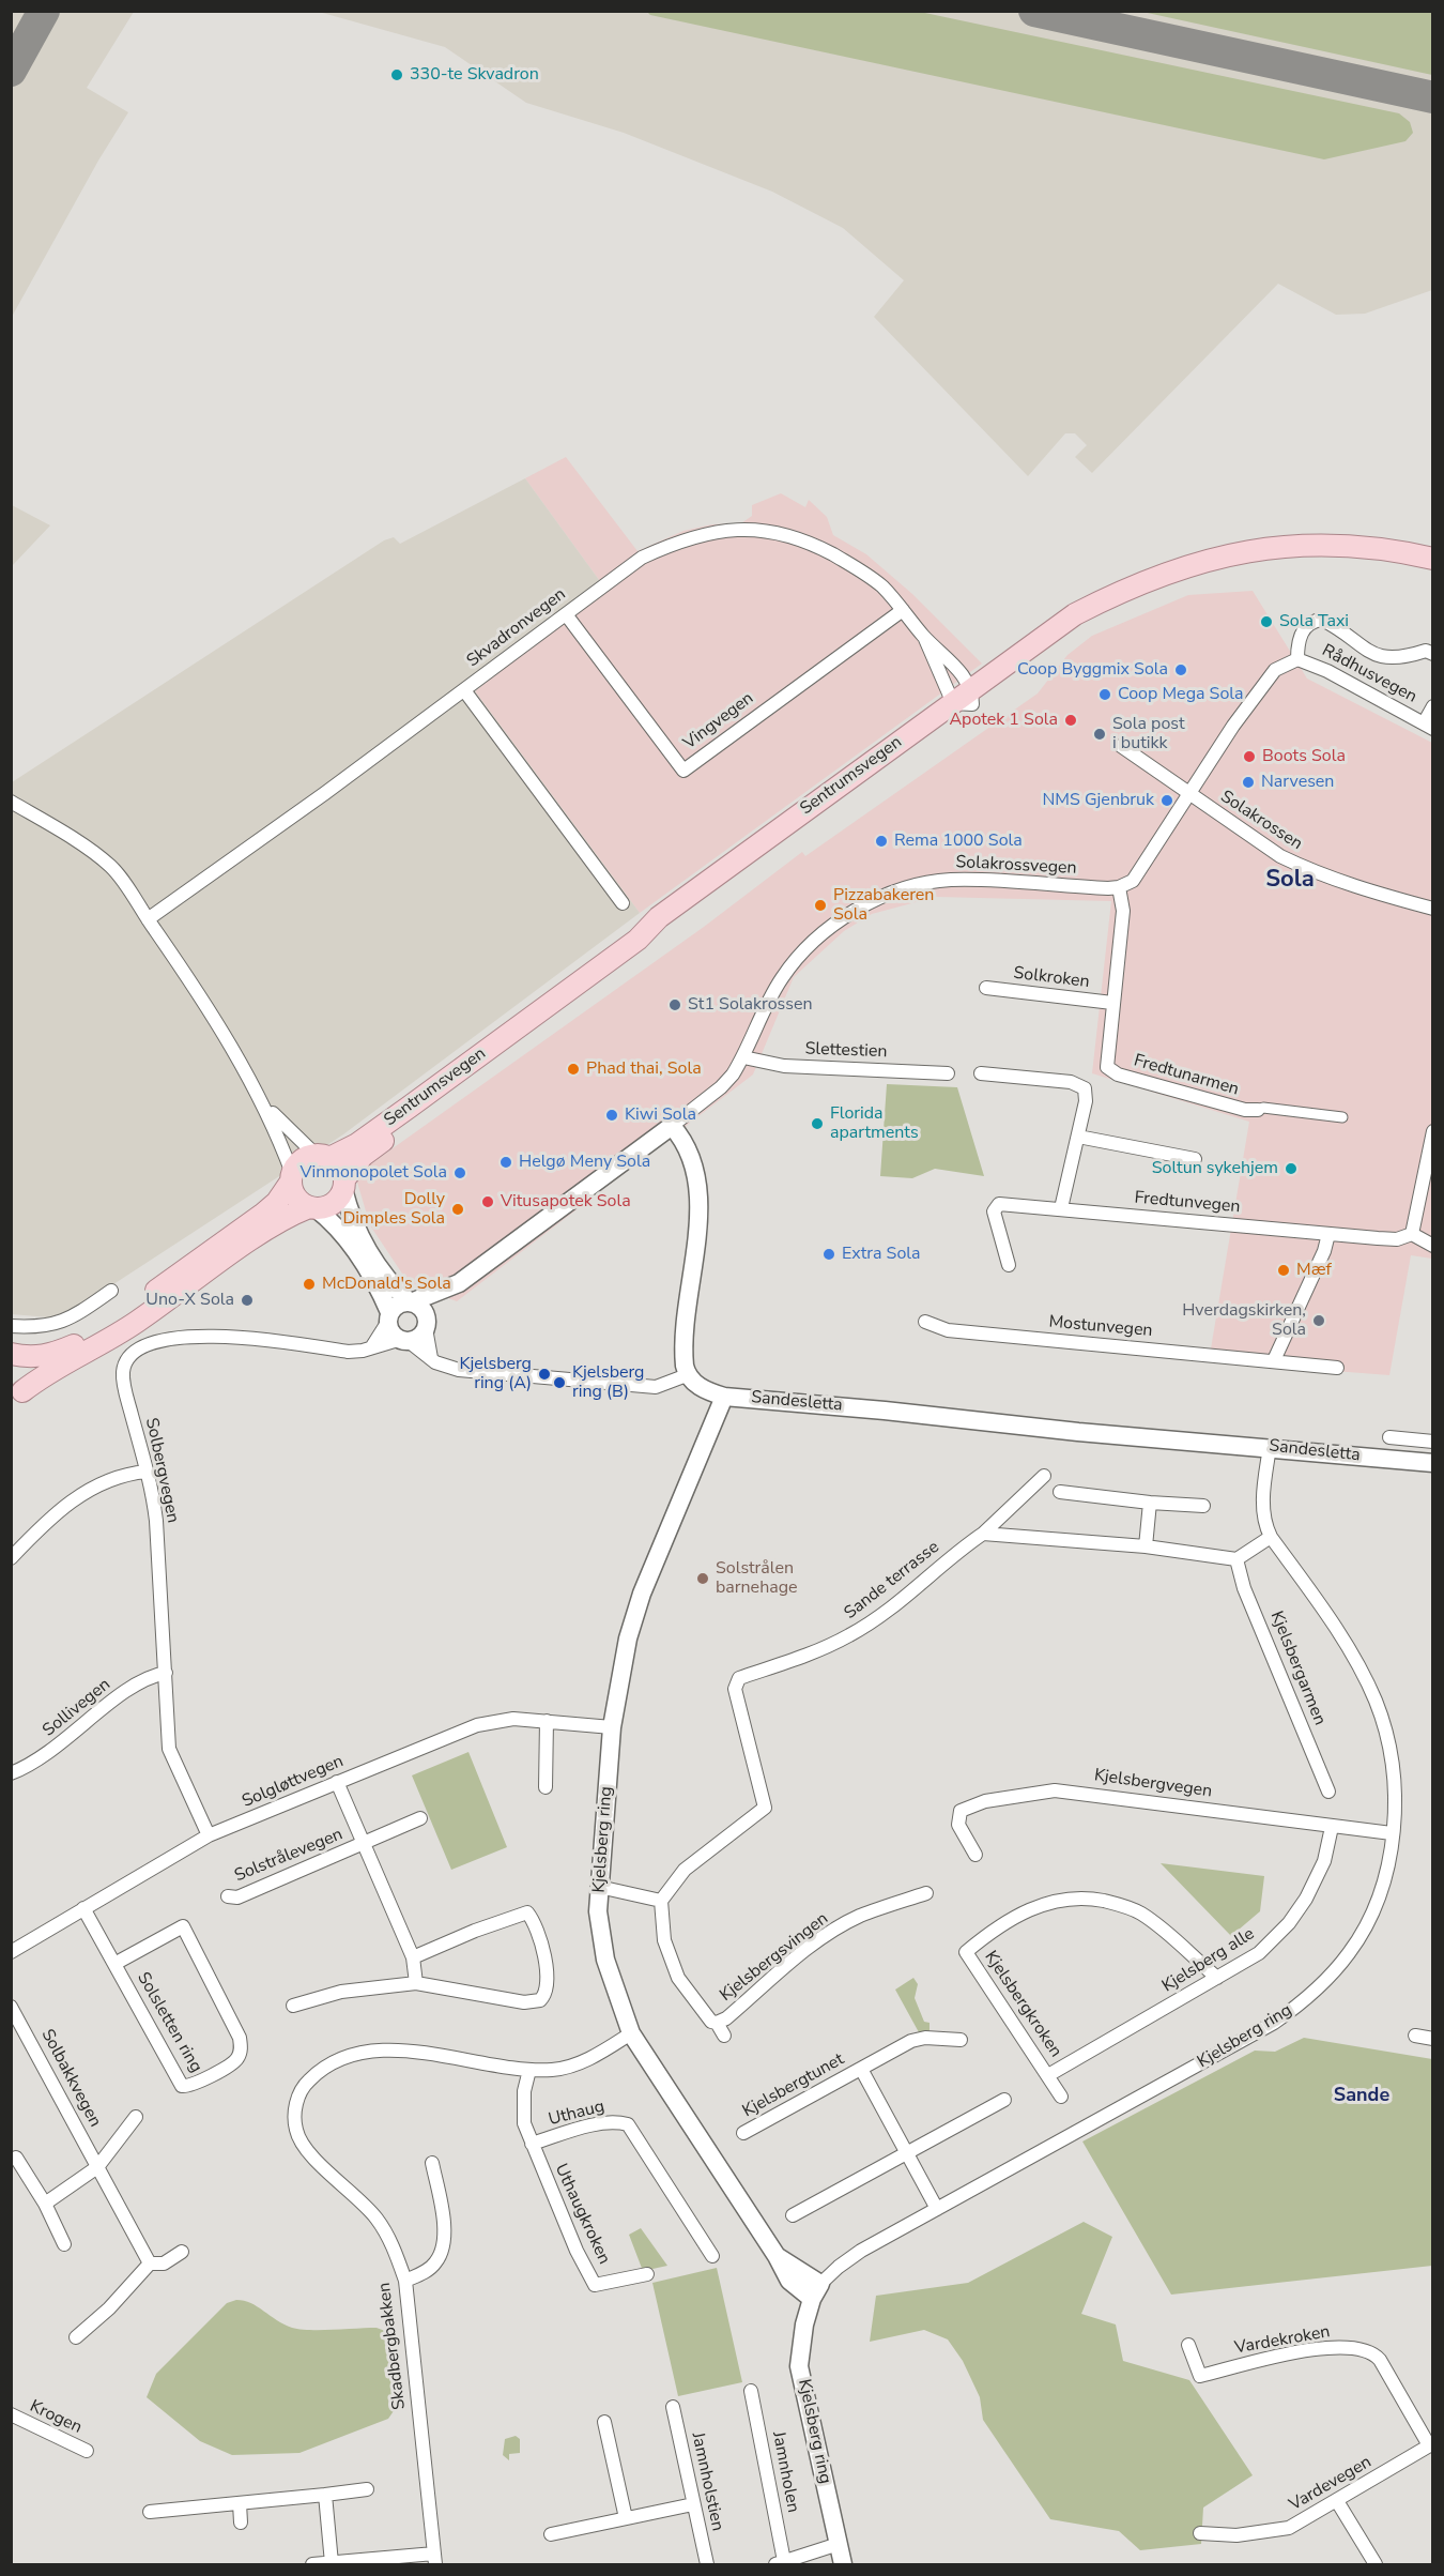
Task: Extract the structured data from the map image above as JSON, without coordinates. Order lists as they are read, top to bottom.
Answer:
{
  "streets": {
    "main road": ["Sentrumsvegen"],
    "street": [
      "Skvadronvegen",
      "Rådhusvegen",
      "Vingvegen",
      "Solakrossen",
      "Solakrossvegen",
      "Solkroken",
      "Slettestien",
      "Fredtunarmen",
      "Fredtunvegen",
      "Mostunvegen",
      "Sandesletta",
      "Solbergvegen",
      "Sande terrasse",
      "Kjelsbergarmen",
      "Sollivegen",
      "Solgløttvegen",
      "Kjelsbergvegen",
      "Kjelsberg ring",
      "Solstrålevegen",
      "Kjelsbergsvingen",
      "Kjelsberg alle",
      "Kjelsbergkroken",
      "Solsletten ring",
      "Solbakkvegen",
      "Kjelsbergtunet",
      "Uthaug",
      "Uthaugkroken",
      "Vardekroken",
      "Skadbergbakken",
      "Krogen",
      "Jamnholen",
      "Jamnholstien",
      "Vardevegen"
    ]
  },
  "crossings": [
    ["Skvadronvegen", "Vingvegen"],
    ["Skvadronvegen", "Sentrumsvegen"],
    ["Solakrossvegen", "Solkroken"],
    ["Solakrossvegen", "Slettestien"],
    ["Solkroken", "Fredtunarmen"],
    ["Sandesletta", "Kjelsberg ring"],
    ["Solbergvegen", "Sollivegen"],
    ["Solbergvegen", "Solgløttvegen"],
    ["Sande terrasse", "Kjelsbergsvingen"],
    ["Solgløttvegen", "Kjelsberg ring"],
    ["Solgløttvegen", "Solstrålevegen"],
    ["Solgløttvegen", "Solsletten ring"],
    ["Kjelsbergvegen", "Kjelsberg ring"],
    ["Kjelsbergvegen", "Kjelsberg alle"],
    ["Kjelsberg ring", "Kjelsbergtunet"],
    ["Kjelsberg ring", "Skadbergbakken"],
    ["Kjelsberg alle", "Kjelsbergkroken"],
    ["Uthaug", "Uthaugkroken"],
    ["Uthaug", "Skadbergbakken"],
    ["Vardekroken", "Vardevegen"]
  ],
  "districts": ["Sola", "Sande"],
  "places": [
    "330-te Skvadron",
    "Sola Taxi",
    "Coop Byggmix Sola",
    "Coop Mega Sola",
    "Apotek 1 Sola",
    "Sola post i butikk",
    "Boots Sola",
    "Narvesen",
    "NMS Gjenbruk",
    "Rema 1000 Sola",
    "Pizzabakeren Sola",
    "St1 Solakrossen",
    "Phad thai, Sola",
    "Kiwi Sola",
    "Florida apartments",
    "Helgø Meny Sola",
    "Soltun sykehjem",
    "Vinmonopolet Sola",
    "Vitusapotek Sola",
    "Dolly Dimples Sola",
    "Extra Sola",
    "Mæf",
    "McDonald's Sola",
    "Uno-X Sola",
    "Hverdagskirken, Sola",
    "Kjelsberg ring (A)",
    "Kjelsberg ring (B)",
    "Solstrålen barnehage"
  ]
}
